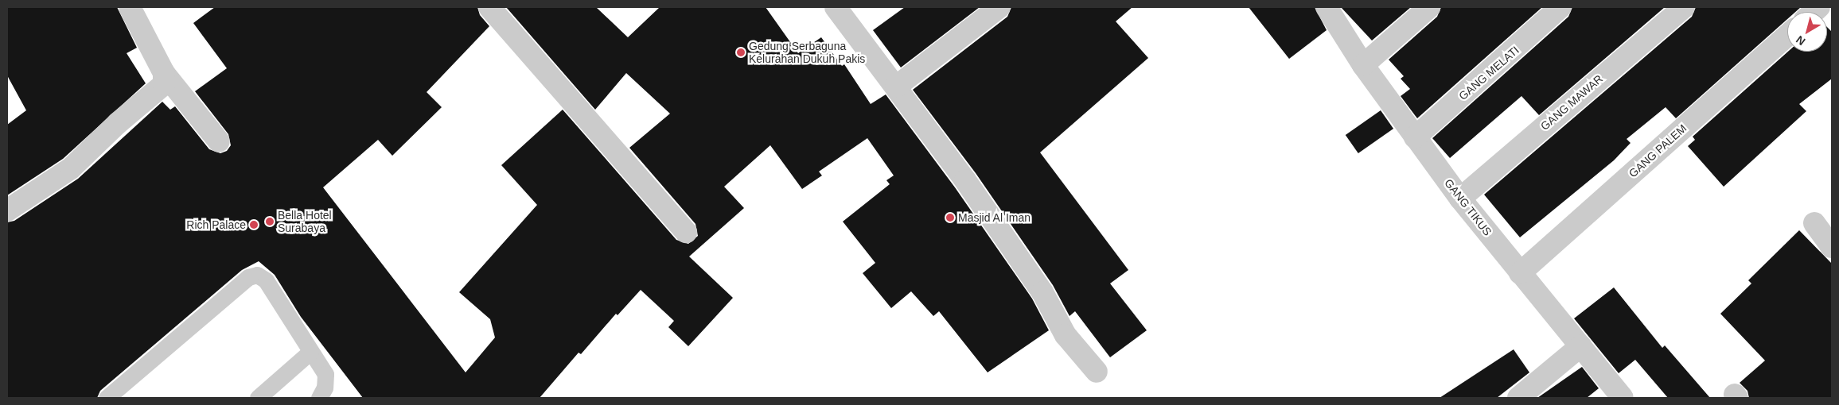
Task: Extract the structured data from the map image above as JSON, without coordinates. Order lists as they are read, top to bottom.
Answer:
{
  "streets": {
    "street": [
      "GANG MELATI",
      "GANG MAWAR",
      "GANG PALEM",
      "GANG TIKUS"
    ]
  },
  "crossings": [
    ["GANG MELATI", "GANG TIKUS"],
    ["GANG MAWAR", "GANG TIKUS"],
    ["GANG PALEM", "GANG TIKUS"]
  ],
  "places": [
    "Gedung Serbaguna Kelurahan Dukuh Pakis",
    "Masjid Al Iman",
    "Bella Hotel Surabaya",
    "Rich Palace"
  ],
  "north": "bottom left"
}
